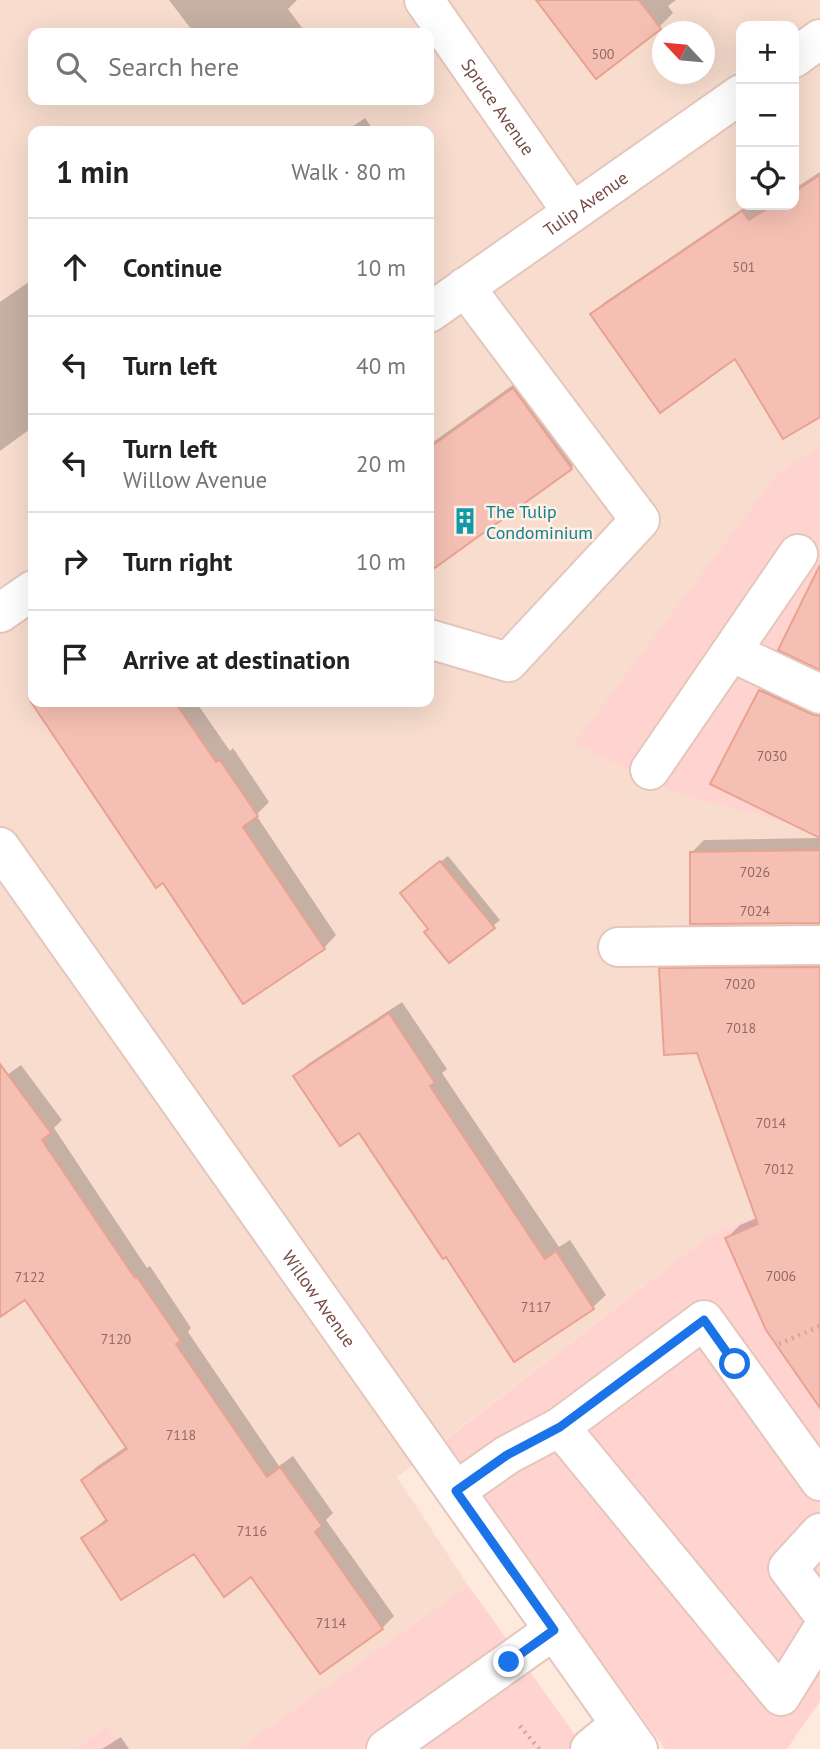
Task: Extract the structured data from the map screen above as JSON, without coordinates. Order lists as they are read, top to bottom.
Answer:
{
  "streets": {
    "street": ["Spruce Avenue", "Tulip Avenue", "Willow Avenue"]
  },
  "crossings": [
    ["Spruce Avenue", "Tulip Avenue"]
  ],
  "places": {
    "building": ["The Tulip Condominium"]
  },
  "house_numbers": [
    "500",
    "501",
    "7030",
    "7026",
    "7024",
    "7020",
    "7018",
    "7014",
    "7012",
    "7006",
    "7122",
    "7117",
    "7120",
    "7118",
    "7116",
    "7114"
  ],
  "north": "top left",
  "page": {
    "map_buttons": ["+", "−"],
    "search": "Search here",
    "heading": ["1 min", "Walk · 80 m"],
    "list": [
      ["Continue", "10 m"],
      ["Turn left", "40 m"],
      ["Turn left", "Willow Avenue", "20 m"],
      ["Turn right", "10 m"],
      "Arrive at destination"
    ]
  }
}
